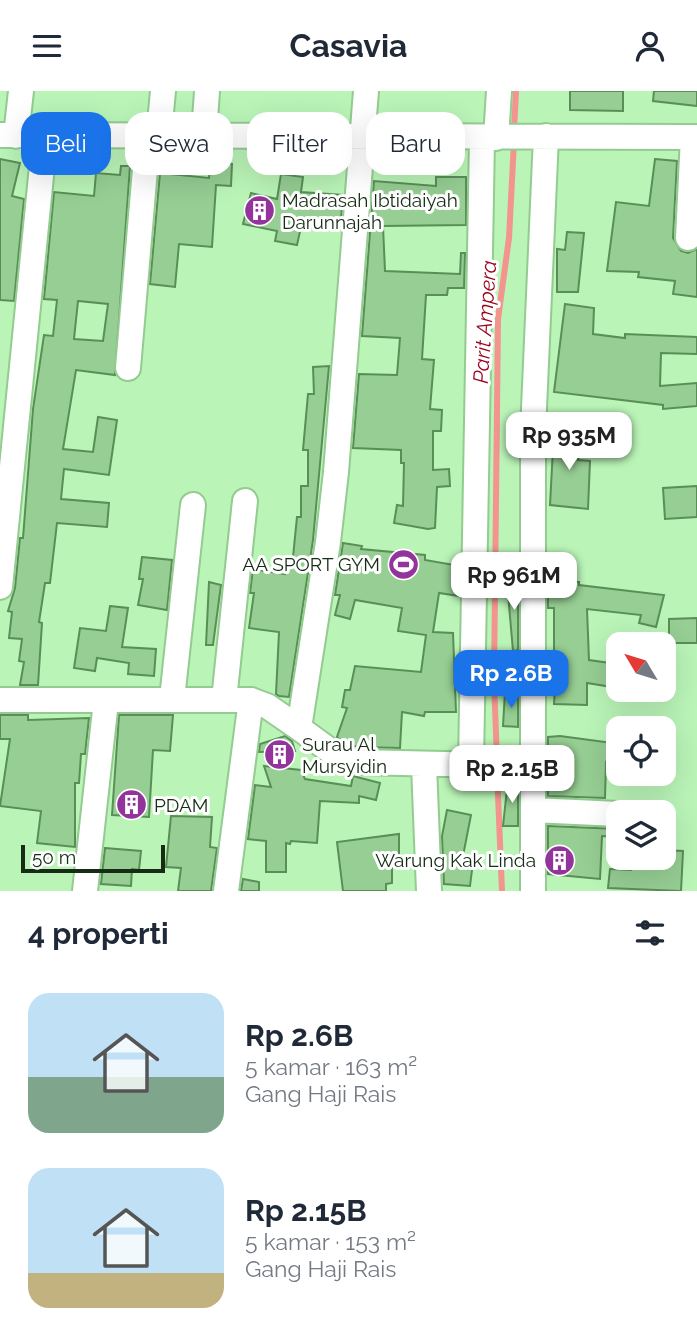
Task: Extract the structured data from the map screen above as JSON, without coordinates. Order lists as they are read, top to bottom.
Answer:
{
  "water": ["Parit Ampera"],
  "places": {
    "building": [
      "Madrasah Ibtidaiyah Darunnajah",
      "Surau Al Mursyidin",
      "PDAM",
      "Warung Kak Linda"
    ],
    "sports": ["AA SPORT GYM"]
  },
  "scale_bar": "50 m",
  "north": "top left",
  "page": {
    "header": "Casavia",
    "chip": [
      "Beli",
      "Sewa",
      "Filter",
      "Baru"
    ],
    "price": [
      "Rp 935M",
      "Rp 961M",
      "Rp 2.6B",
      "Rp 2.15B"
    ],
    "scale": "50 m",
    "heading": "4 properti",
    "list": [
      {
        "name": "Rp 2.6B",
        "note": "5 kamar · 163 m² · Gang Haji Rais"
      },
      {
        "name": "Rp 2.15B",
        "note": "5 kamar · 153 m² · Gang Haji Rais"
      }
    ]
  }
}
